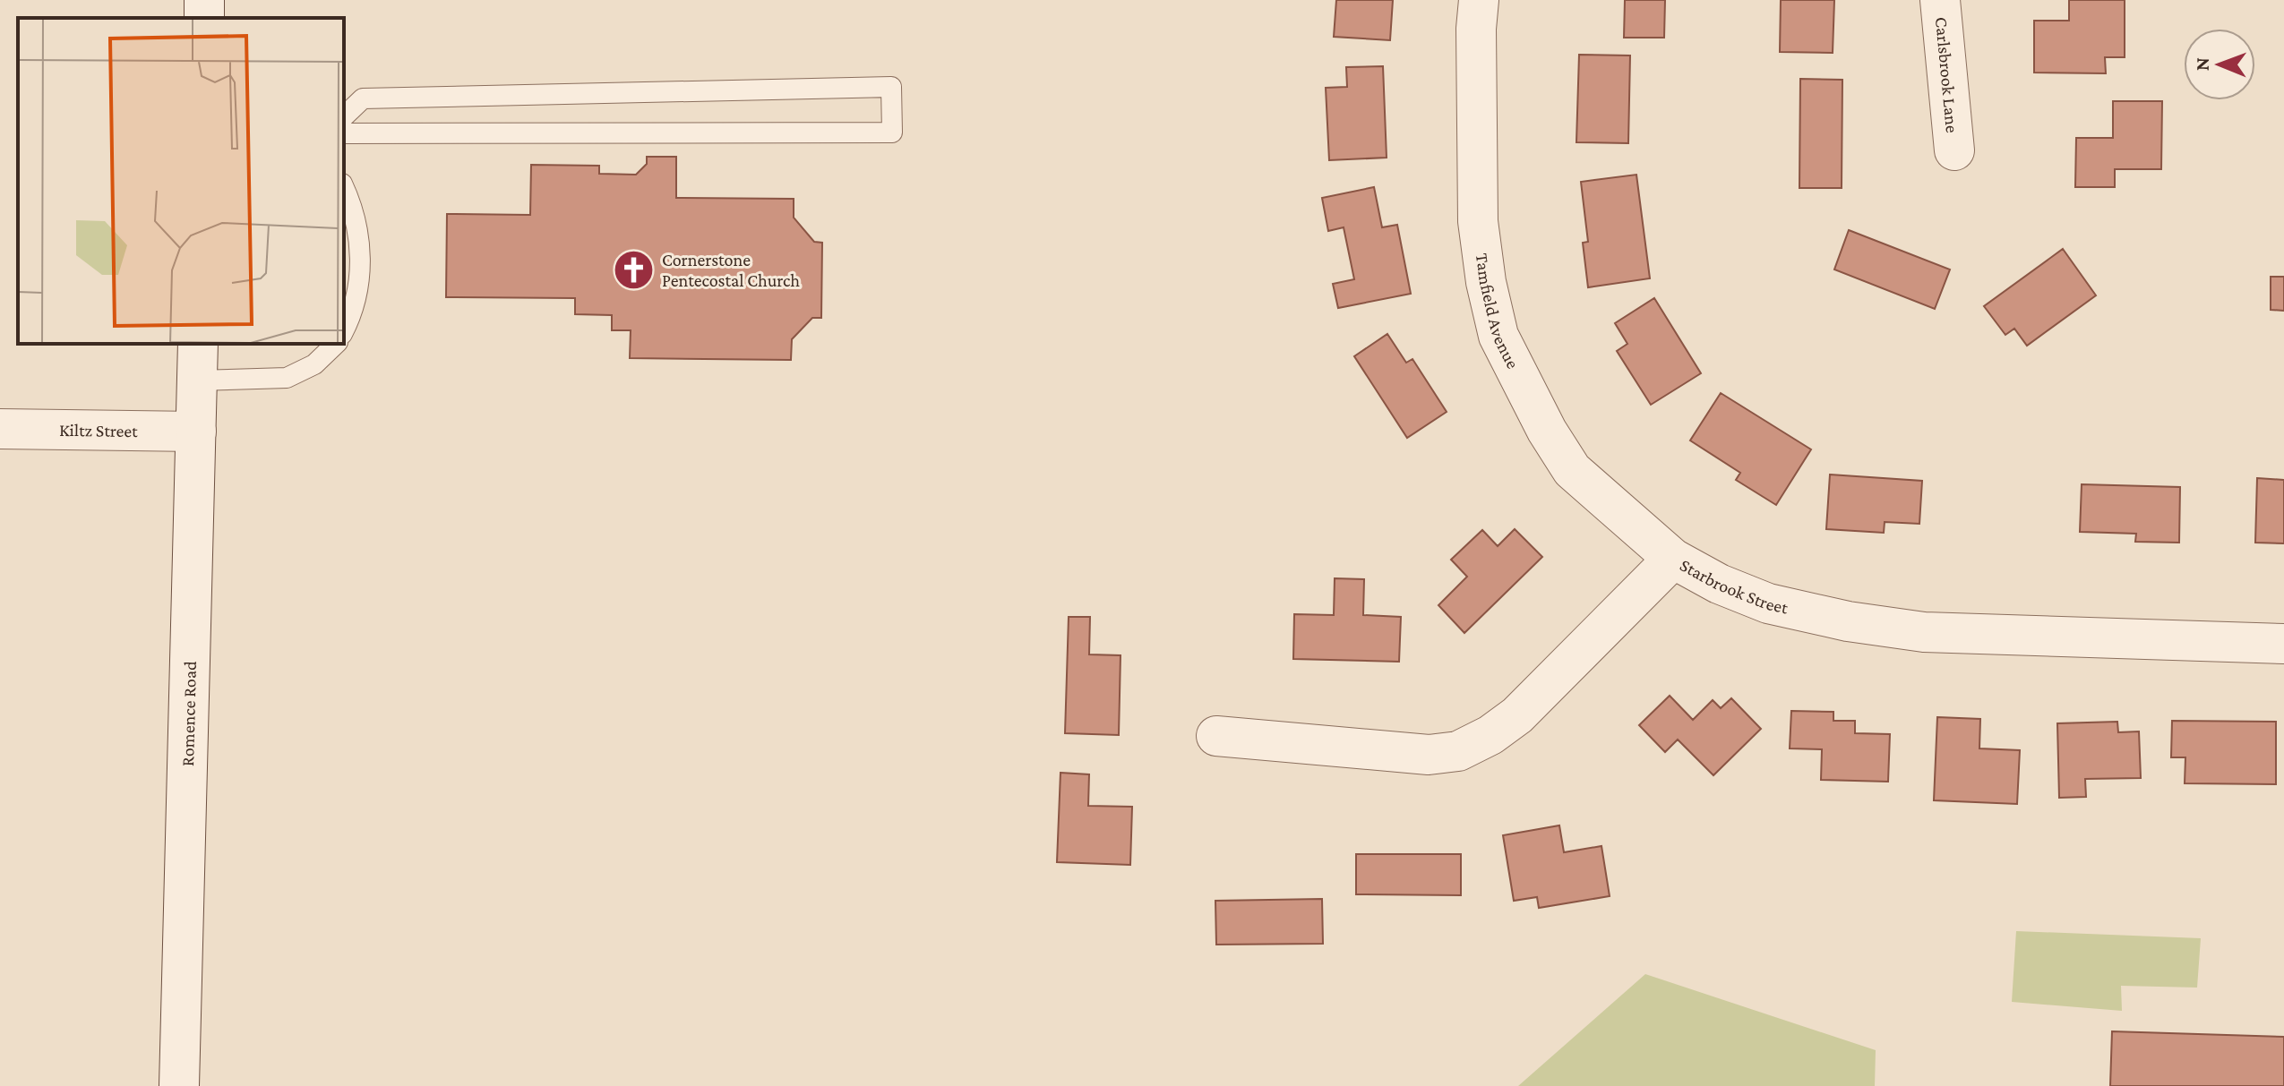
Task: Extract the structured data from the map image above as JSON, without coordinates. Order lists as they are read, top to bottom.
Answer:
{
  "streets": {
    "street": [
      "Carlsbrook Lane",
      "Tamfield Avenue",
      "Kiltz Street",
      "Starbrook Street",
      "Romence Road"
    ]
  },
  "crossings": [
    ["Tamfield Avenue", "Starbrook Street"],
    ["Kiltz Street", "Romence Road"]
  ],
  "places": {
    "church": ["Cornerstone Pentecostal Church"]
  },
  "north": "left"
}
